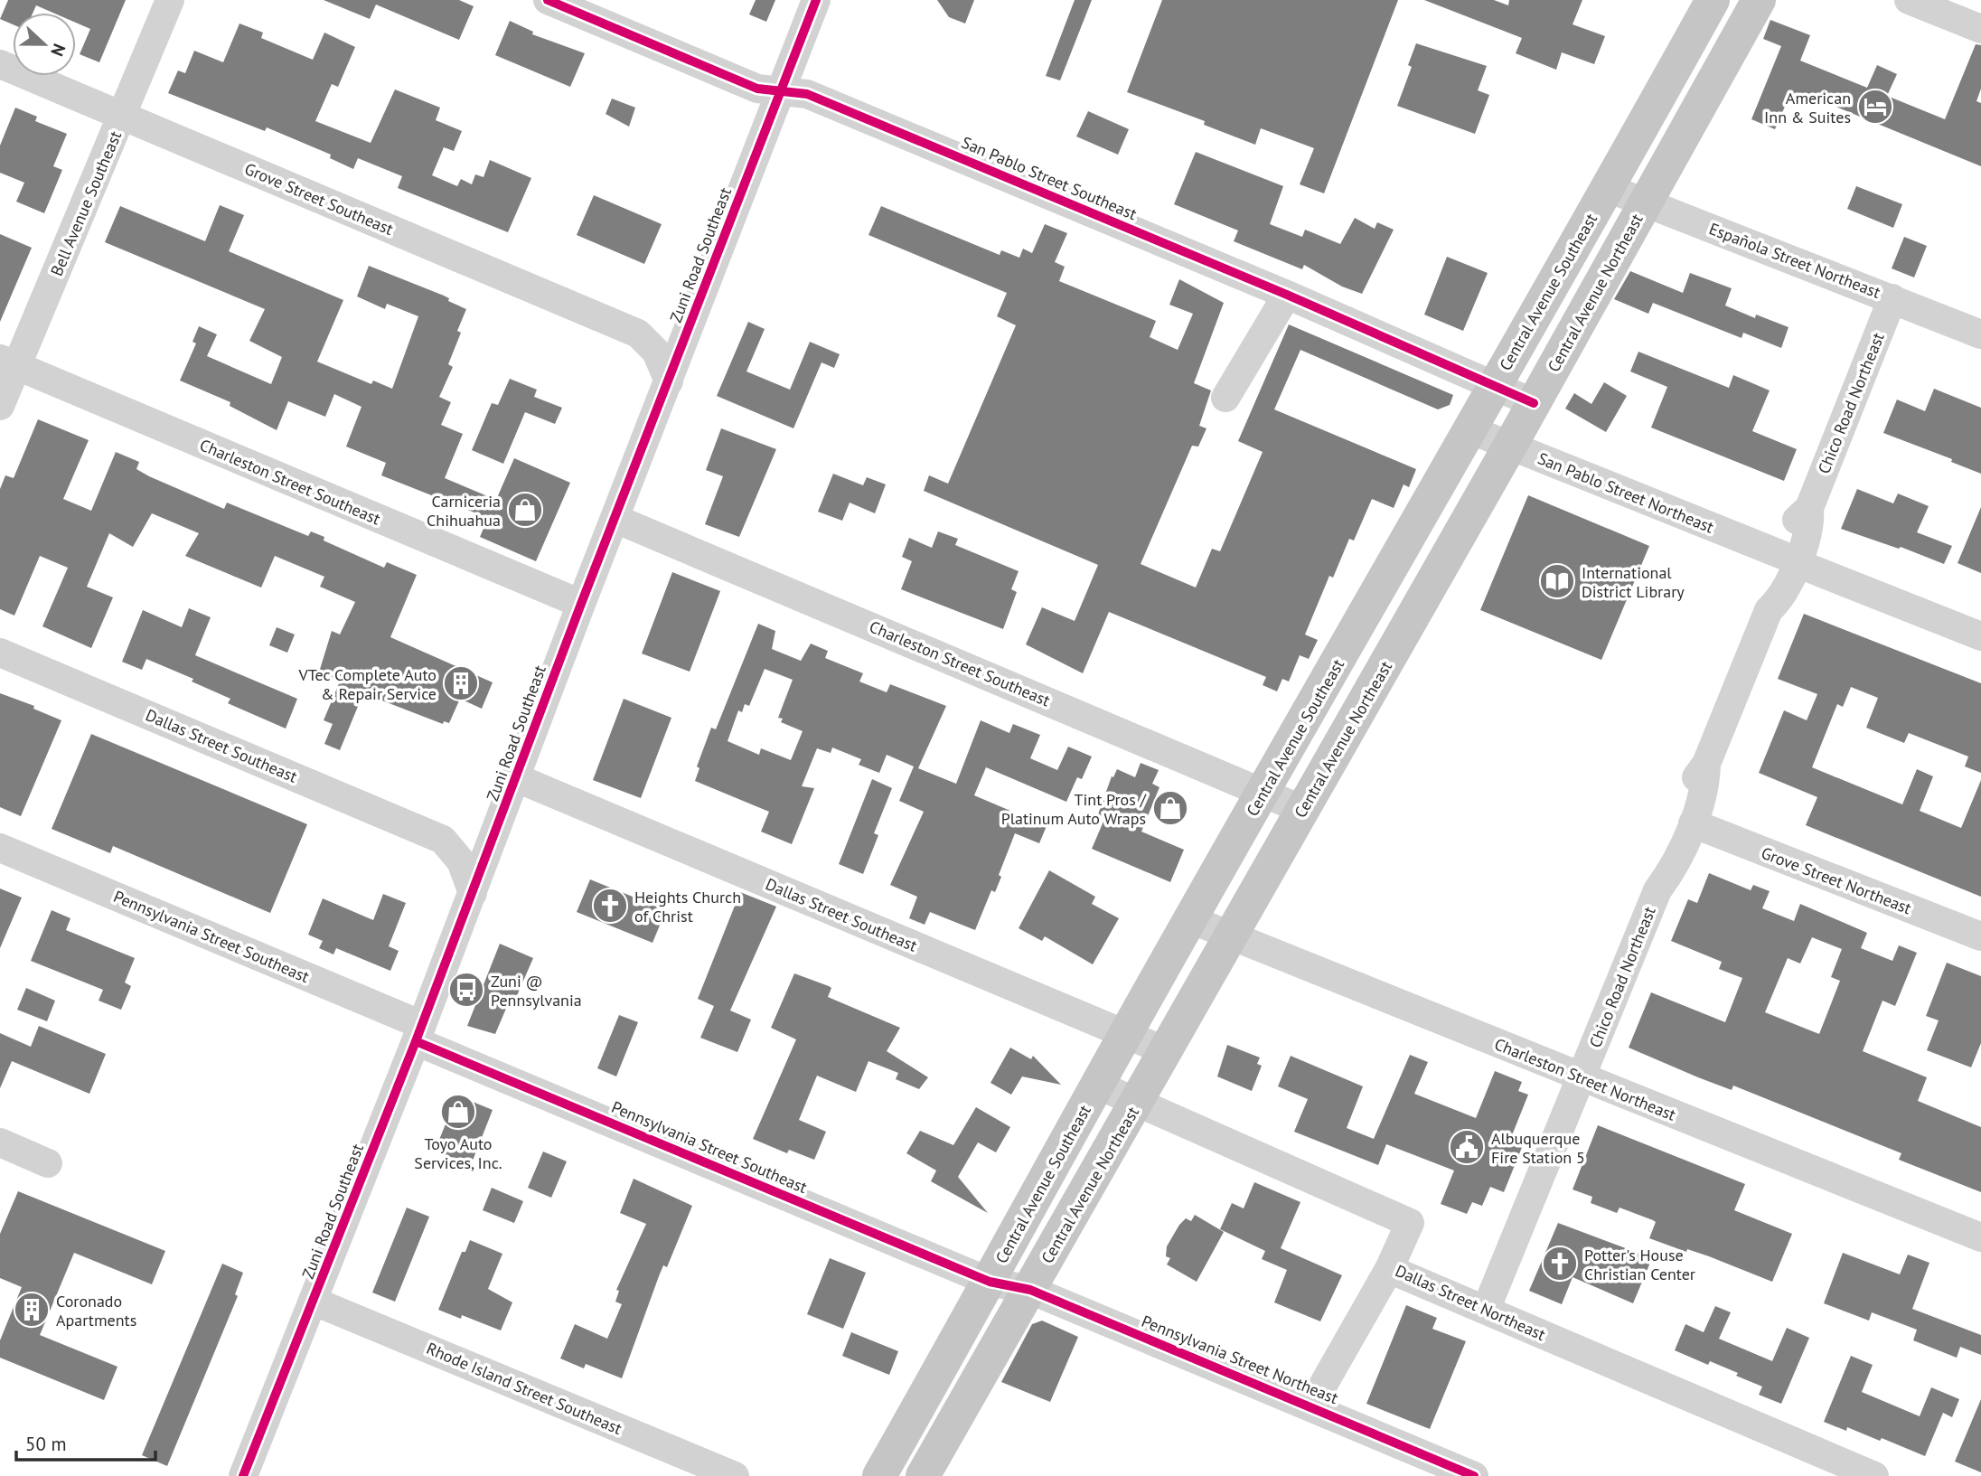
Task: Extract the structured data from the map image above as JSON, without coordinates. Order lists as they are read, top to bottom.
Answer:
{
  "streets": {
    "main road": ["Central Avenue Southeast", "Central Avenue Northeast"],
    "street": [
      "San Pablo Street Southeast",
      "Grove Street Southeast",
      "Bell Avenue Southeast",
      "Zuni Road Southeast",
      "Española Street Northeast",
      "Chico Road Northeast",
      "Charleston Street Southeast",
      "San Pablo Street Northeast",
      "Dallas Street Southeast",
      "Grove Street Northeast",
      "Pennsylvania Street Southeast",
      "Charleston Street Northeast",
      "Dallas Street Northeast",
      "Pennsylvania Street Northeast",
      "Rhode Island Street Southeast"
    ]
  },
  "crossings": [
    ["San Pablo Street Southeast", "Zuni Road Southeast"],
    ["San Pablo Street Southeast", "Central Avenue Southeast"],
    ["San Pablo Street Southeast", "Central Avenue Northeast"],
    ["Grove Street Southeast", "Bell Avenue Southeast"],
    ["Grove Street Southeast", "Zuni Road Southeast"],
    ["Bell Avenue Southeast", "Charleston Street Southeast"],
    ["Zuni Road Southeast", "Charleston Street Southeast"],
    ["Zuni Road Southeast", "Dallas Street Southeast"],
    ["Zuni Road Southeast", "Pennsylvania Street Southeast"],
    ["Zuni Road Southeast", "Rhode Island Street Southeast"],
    ["Española Street Northeast", "Central Avenue Southeast"],
    ["Española Street Northeast", "Central Avenue Northeast"],
    ["Española Street Northeast", "Chico Road Northeast"],
    ["Central Avenue Southeast", "Charleston Street Southeast"],
    ["Central Avenue Southeast", "San Pablo Street Northeast"],
    ["Central Avenue Southeast", "Dallas Street Southeast"],
    ["Central Avenue Southeast", "Pennsylvania Street Southeast"],
    ["Central Avenue Southeast", "Charleston Street Northeast"],
    ["Central Avenue Southeast", "Dallas Street Northeast"],
    ["Central Avenue Southeast", "Pennsylvania Street Northeast"],
    ["Central Avenue Northeast", "Charleston Street Southeast"],
    ["Central Avenue Northeast", "San Pablo Street Northeast"],
    ["Central Avenue Northeast", "Dallas Street Southeast"],
    ["Central Avenue Northeast", "Charleston Street Northeast"],
    ["Central Avenue Northeast", "Dallas Street Northeast"],
    ["Central Avenue Northeast", "Pennsylvania Street Northeast"],
    ["Chico Road Northeast", "San Pablo Street Northeast"],
    ["Chico Road Northeast", "Grove Street Northeast"],
    ["Chico Road Northeast", "Charleston Street Northeast"],
    ["Chico Road Northeast", "Dallas Street Northeast"],
    ["Pennsylvania Street Southeast", "Pennsylvania Street Northeast"]
  ],
  "places": {
    "hotel": ["American Inn & Suites"],
    "shop": ["Carniceria Chihuahua", "Tint Pros / Platinum Auto Wraps", "Toyo Auto Services, Inc."],
    "library": ["International District Library"],
    "building": ["VTec Complete Auto & Repair Service", "Coronado Apartments"],
    "church": ["Heights Church of Christ", "Potter's House Christian Center"],
    "bus stop": ["Zuni @ Pennsylvania"],
    "public building": ["Albuquerque Fire Station 5"]
  },
  "scale_bar": "50 m",
  "north": "right"
}
